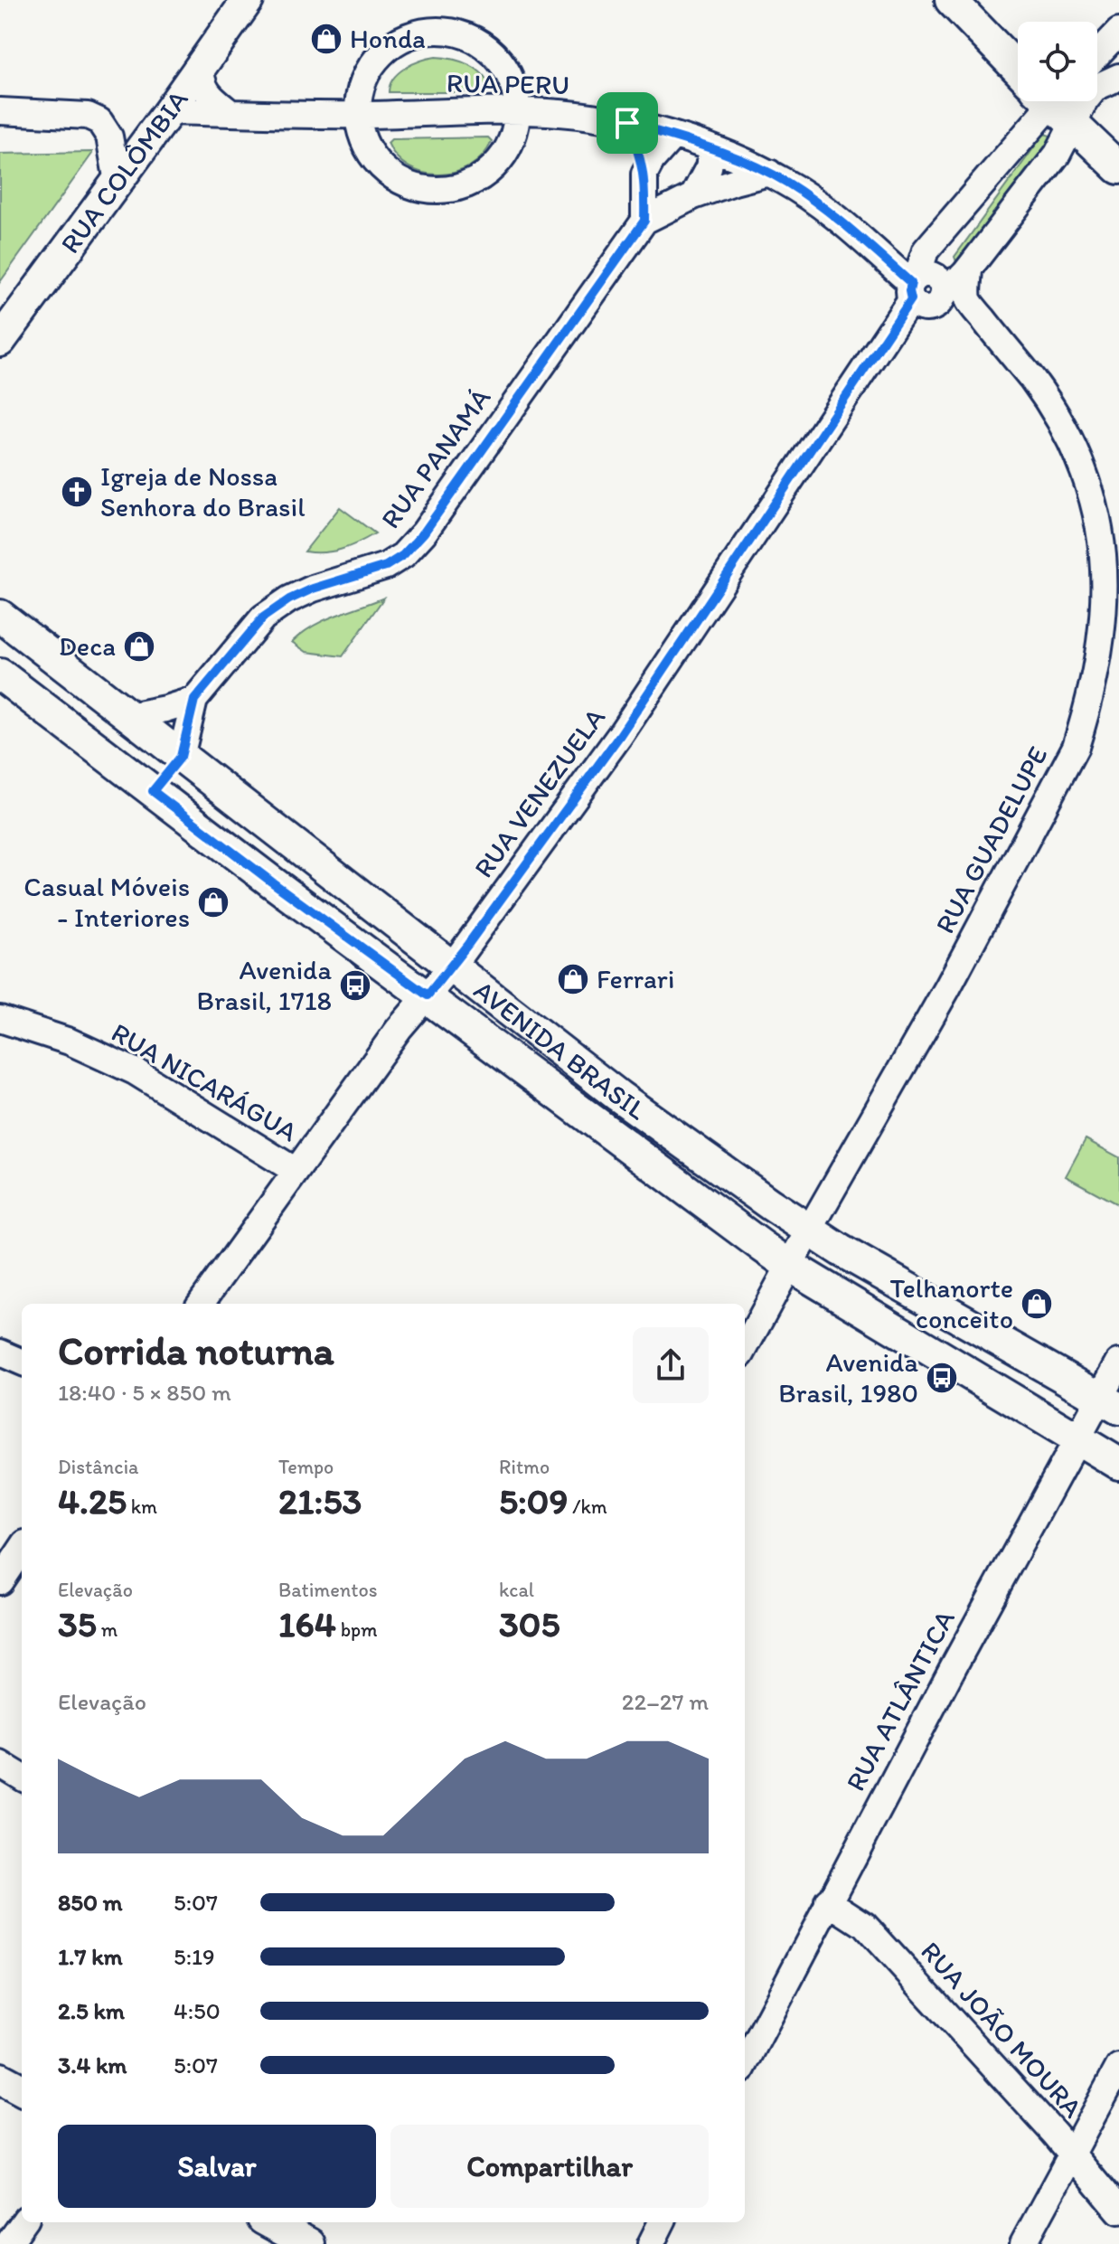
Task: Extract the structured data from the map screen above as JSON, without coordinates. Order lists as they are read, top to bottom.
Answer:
{
  "streets": {
    "main road": ["RUA COLÔMBIA", "AVENIDA BRASIL"],
    "street": [
      "RUA PERU",
      "RUA PANAMÁ",
      "RUA VENEZUELA",
      "RUA GUADELUPE",
      "RUA NICARÁGUA",
      "RUA ATLÂNTICA",
      "RUA JOÃO MOURA"
    ]
  },
  "crossings": [
    ["RUA PERU", "RUA COLÔMBIA"],
    ["RUA PERU", "RUA PANAMÁ"],
    ["RUA PERU", "RUA VENEZUELA"],
    ["RUA PANAMÁ", "AVENIDA BRASIL"],
    ["RUA VENEZUELA", "AVENIDA BRASIL"],
    ["RUA VENEZUELA", "RUA NICARÁGUA"],
    ["RUA GUADELUPE", "AVENIDA BRASIL"],
    ["AVENIDA BRASIL", "RUA ATLÂNTICA"],
    ["RUA ATLÂNTICA", "RUA JOÃO MOURA"]
  ],
  "places": {
    "shop": [
      "Honda",
      "Deca",
      "Casual Móveis - Interiores",
      "Ferrari",
      "Telhanorte conceito"
    ],
    "church": ["Igreja de Nossa Senhora do Brasil"],
    "bus stop": ["Avenida Brasil, 1718", "Avenida Brasil, 1980"]
  },
  "page": {
    "heading": ["Corrida noturna", "18:40 · 5 × 850 m"],
    "stats": [
      ["Distância", "4.25 km"],
      ["Tempo", "21:53"],
      ["Ritmo", "5:09 /km"],
      ["Elevação", "35 m"],
      ["Batimentos", "164 bpm"],
      ["kcal", "305"]
    ],
    "chart": ["Elevação", "22–27 m"],
    "list": [
      {
        "name": "850 m",
        "note": "5:07"
      },
      {
        "name": "1.7 km",
        "note": "5:19"
      },
      {
        "name": "2.5 km",
        "note": "4:50"
      },
      {
        "name": "3.4 km",
        "note": "5:07"
      }
    ],
    "buttons": ["Salvar", "Compartilhar"]
  }
}
